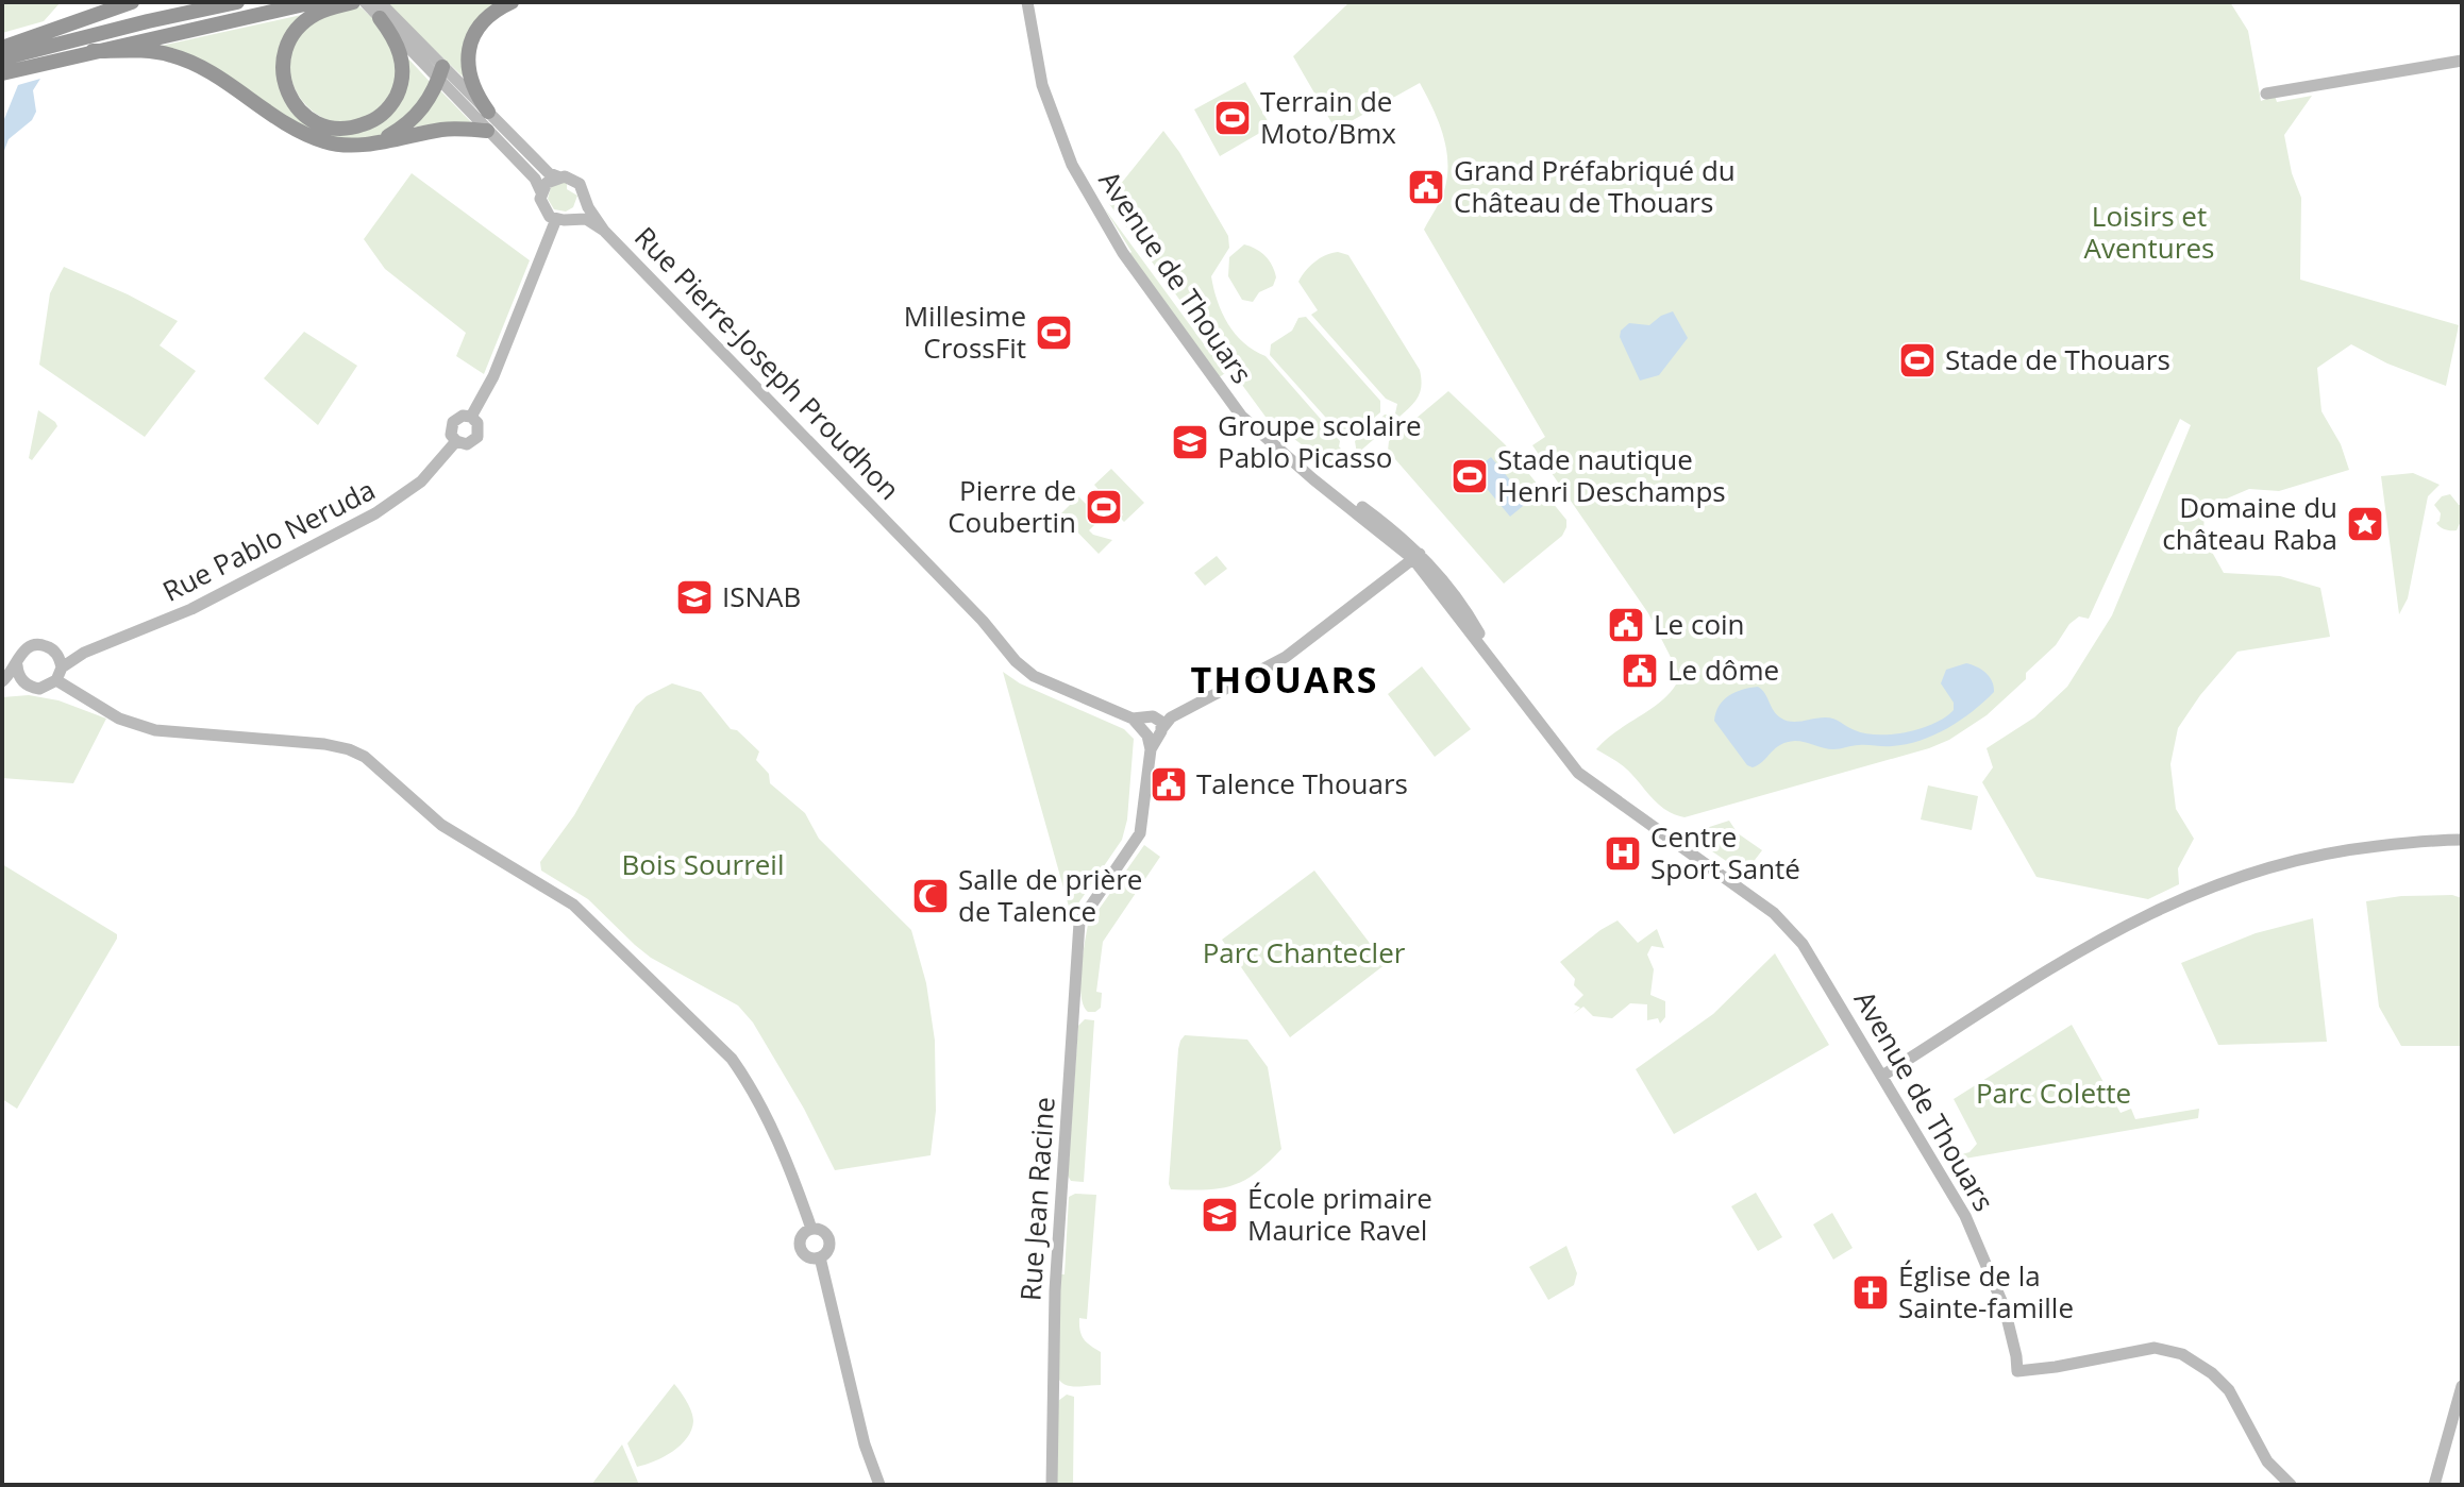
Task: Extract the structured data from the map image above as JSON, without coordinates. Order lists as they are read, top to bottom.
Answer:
{
  "streets": {
    "street": [
      "Avenue de Thouars",
      "Rue Pierre-Joseph Proudhon",
      "Rue Pablo Neruda",
      "Rue Jean Racine"
    ]
  },
  "crossings": [
    ["Rue Pierre-Joseph Proudhon", "Rue Jean Racine"]
  ],
  "districts": ["THOUARS"],
  "parks": [
    "Loisirs et Aventures",
    "Bois Sourreil",
    "Parc Chantecler",
    "Parc Colette"
  ],
  "places": {
    "sports": [
      "Terrain de Moto/Bmx",
      "Millesime CrossFit",
      "Stade de Thouars",
      "Stade nautique Henri Deschamps",
      "Pierre de Coubertin"
    ],
    "public building": [
      "Grand Préfabriqué du Château de Thouars",
      "Le coin",
      "Le dôme",
      "Talence Thouars"
    ],
    "school or university": ["Groupe scolaire Pablo Picasso", "ISNAB", "École primaire Maurice Ravel"],
    "place": ["Domaine du château Raba"],
    "hospital": ["Centre Sport Santé"],
    "mosque": ["Salle de prière de Talence"],
    "church": ["Église de la Sainte-famille"]
  }
}
